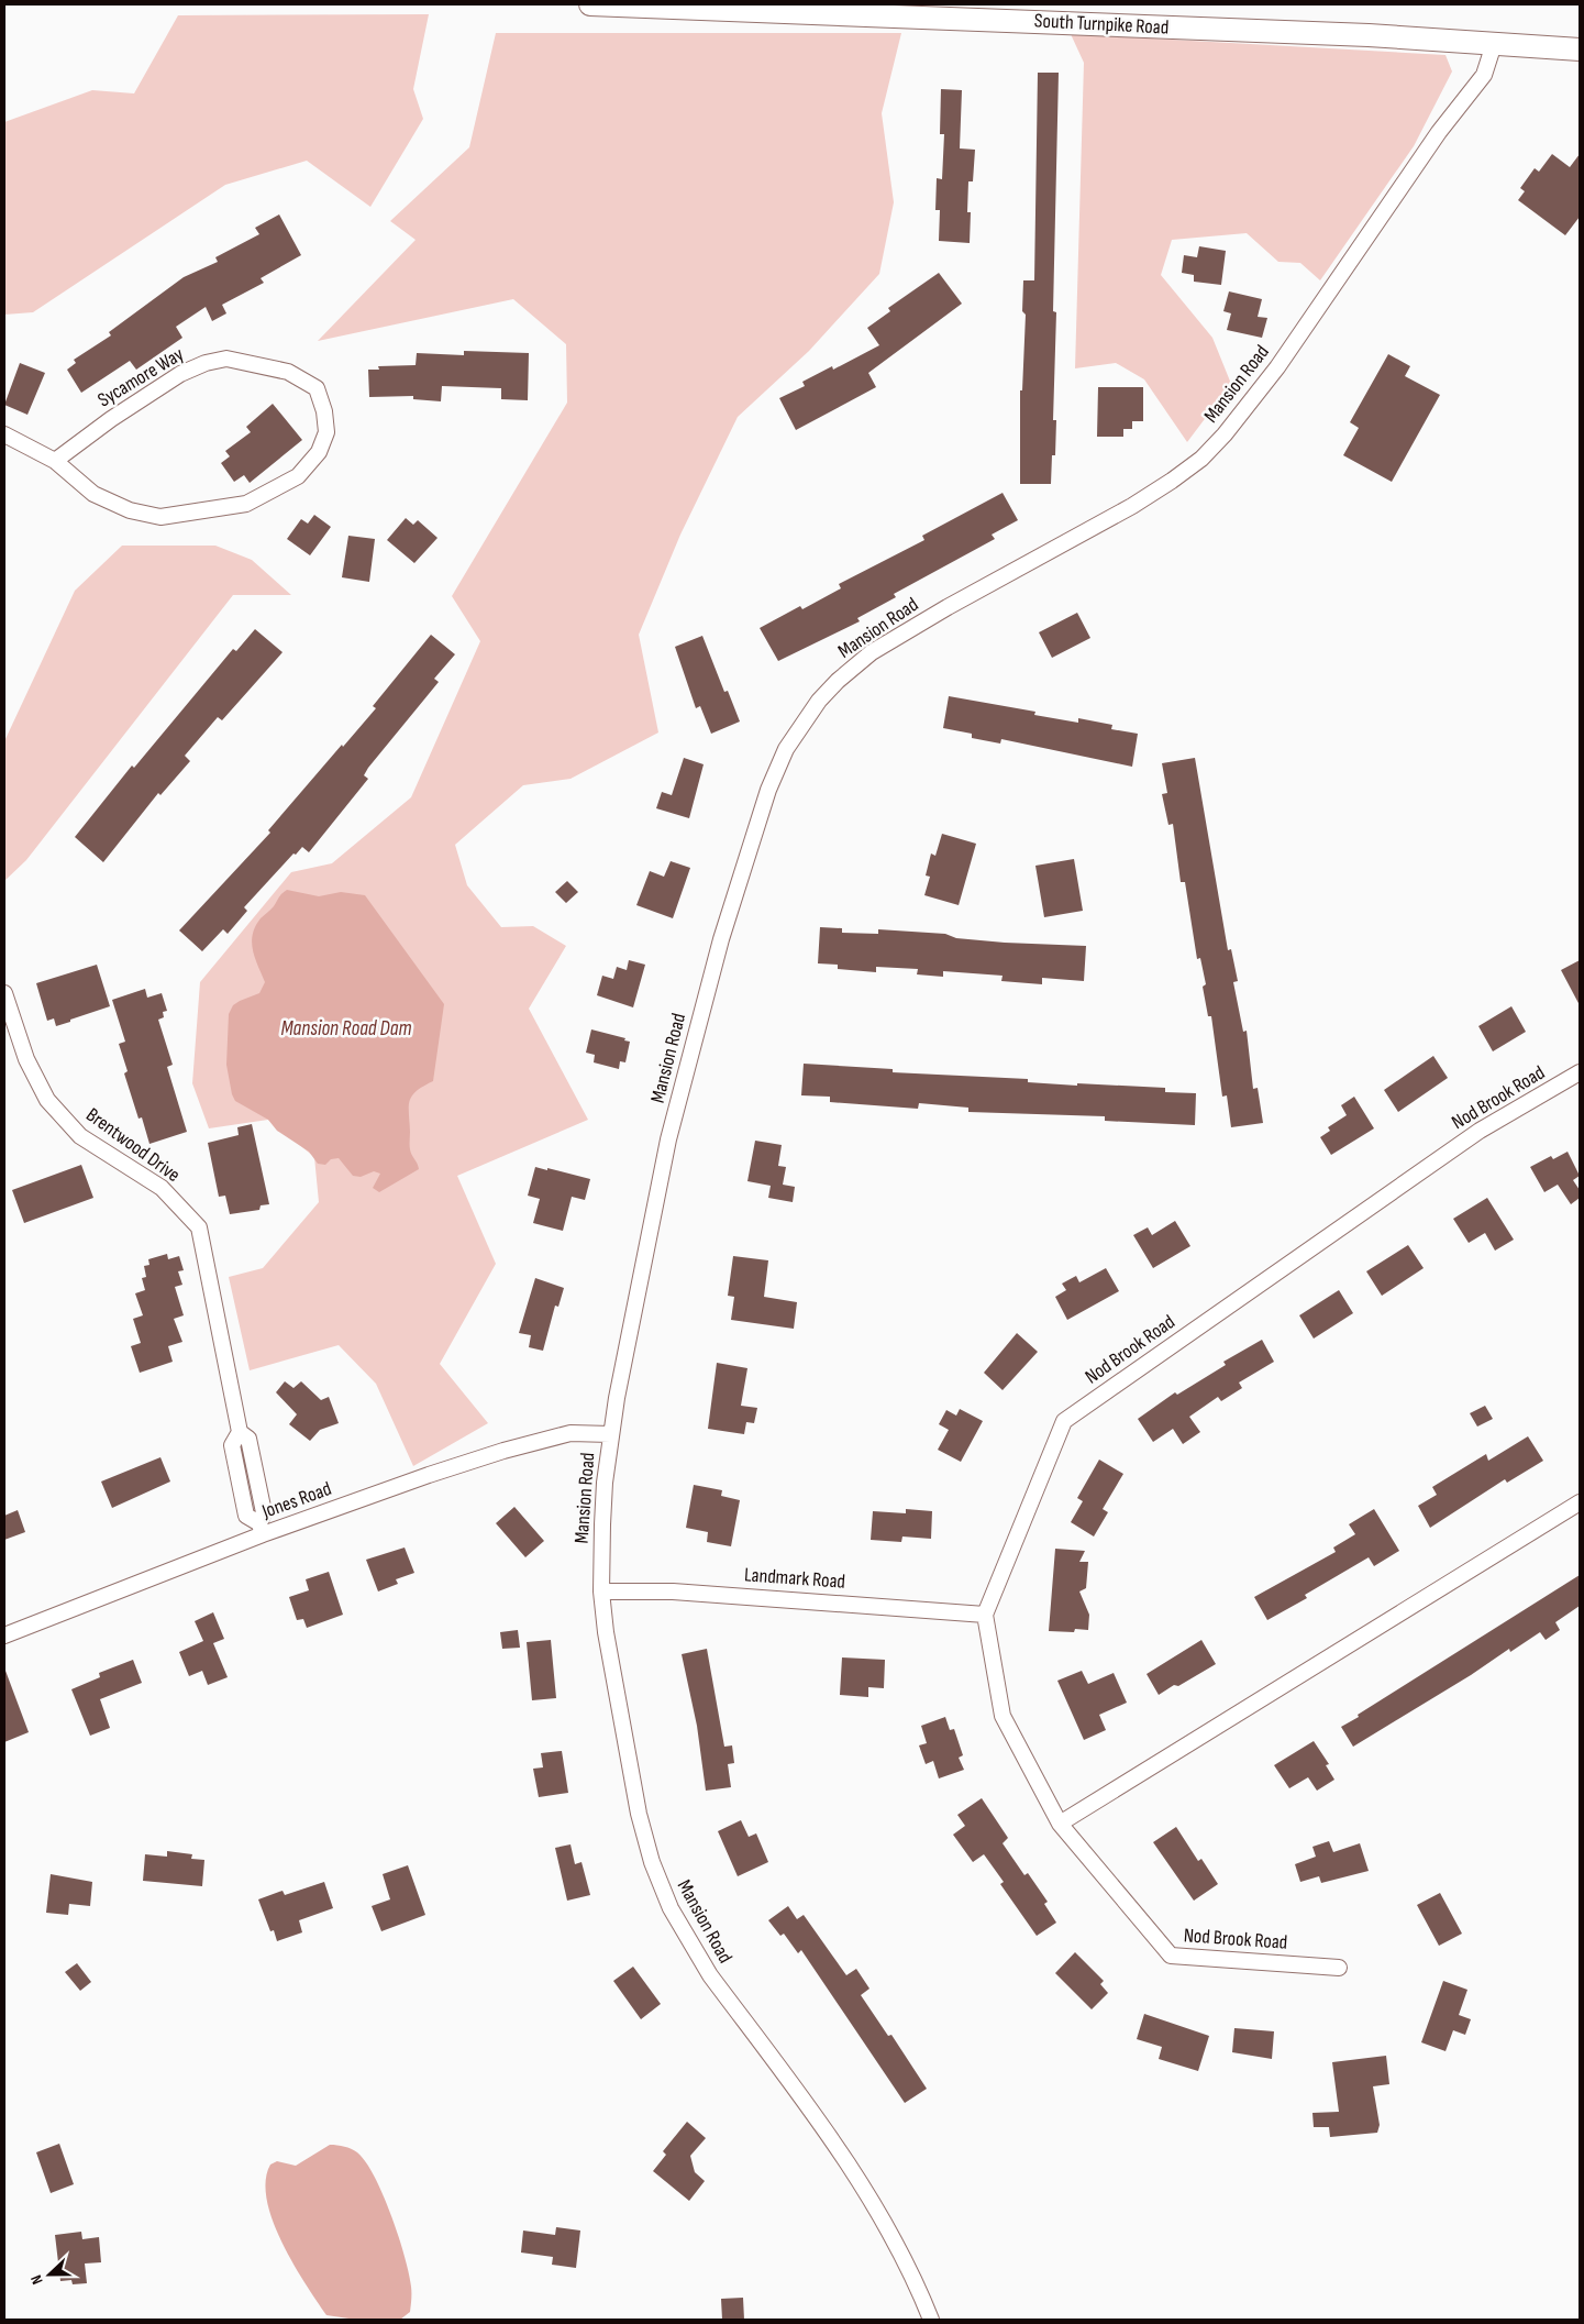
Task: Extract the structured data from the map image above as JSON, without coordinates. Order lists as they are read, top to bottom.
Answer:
{
  "streets": {
    "main road": ["South Turnpike Road"],
    "street": [
      "Sycamore Way",
      "Mansion Road",
      "Nod Brook Road",
      "Brentwood Drive",
      "Jones Road",
      "Landmark Road"
    ]
  },
  "crossings": [
    ["South Turnpike Road", "Mansion Road"],
    ["Mansion Road", "Jones Road"],
    ["Mansion Road", "Landmark Road"],
    ["Nod Brook Road", "Landmark Road"],
    ["Brentwood Drive", "Jones Road"]
  ],
  "water": ["Mansion Road Dam"],
  "north": "left"
}
